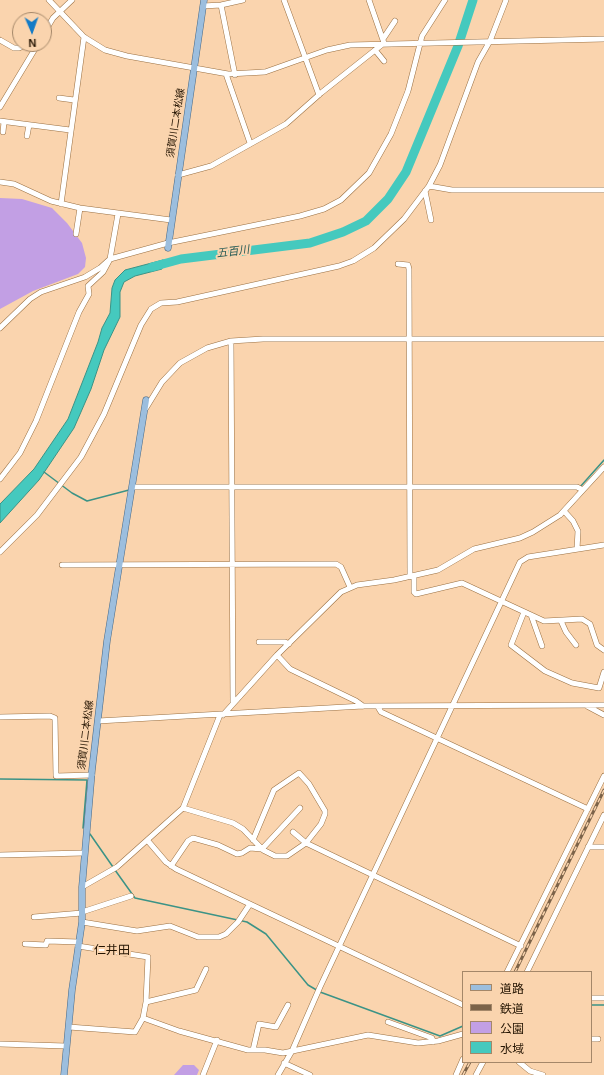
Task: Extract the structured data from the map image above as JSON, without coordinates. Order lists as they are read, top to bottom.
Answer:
{
  "streets": {
    "main road": ["須賀川二本松線"]
  },
  "districts": ["仁井田"],
  "water": ["五百川"],
  "legend": [
    "道路",
    "鉄道",
    "公園",
    "水域"
  ],
  "north": "bottom"
}
